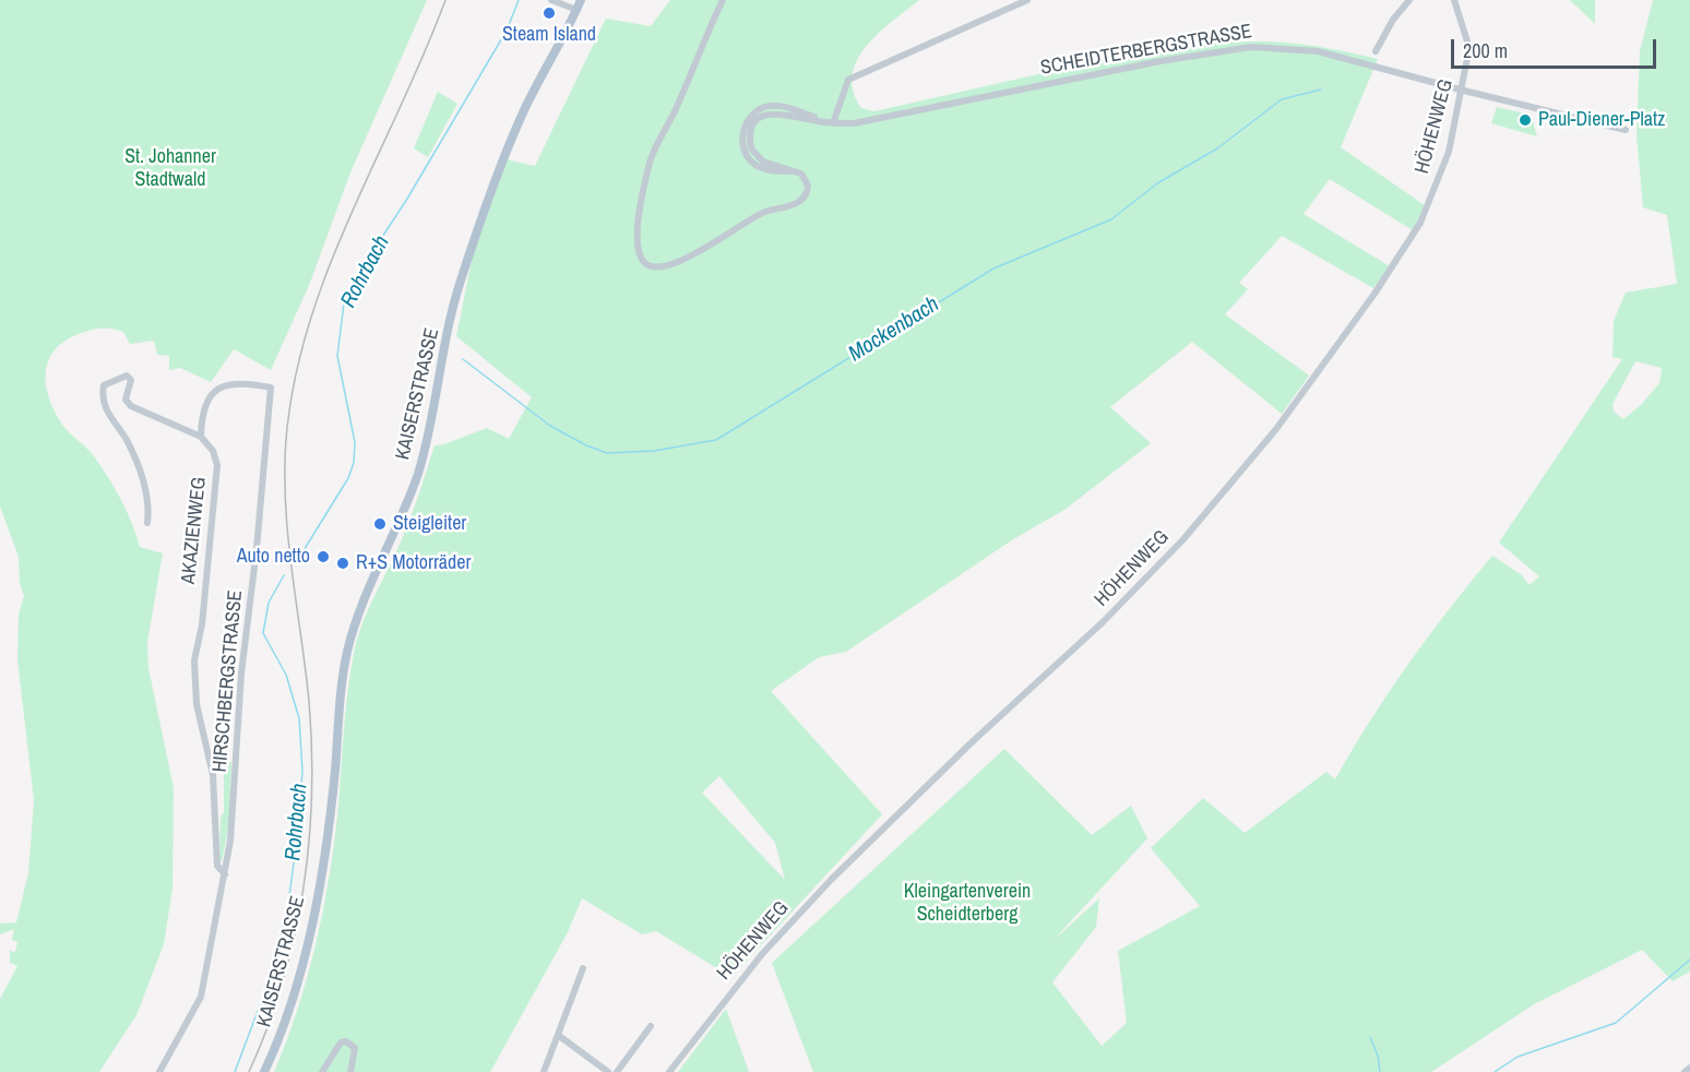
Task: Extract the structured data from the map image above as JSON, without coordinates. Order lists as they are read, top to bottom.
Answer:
{
  "streets": {
    "main road": ["KAISERSTRASSE"],
    "street": [
      "SCHEIDTERBERGSTRASSE",
      "HÖHENWEG",
      "AKAZIENWEG",
      "HIRSCHBERGSTRASSE"
    ]
  },
  "crossings": [
    ["SCHEIDTERBERGSTRASSE", "HÖHENWEG"],
    ["AKAZIENWEG", "HIRSCHBERGSTRASSE"]
  ],
  "water": ["Rohrbach", "Mockenbach"],
  "parks": ["St. Johanner Stadtwald", "Kleingartenverein Scheidterberg"],
  "places": [
    "Steam Island",
    "Paul-Diener-Platz",
    "Steigleiter",
    "Auto netto",
    "R+S Motorräder"
  ],
  "scale_bar": "200 m"
}
